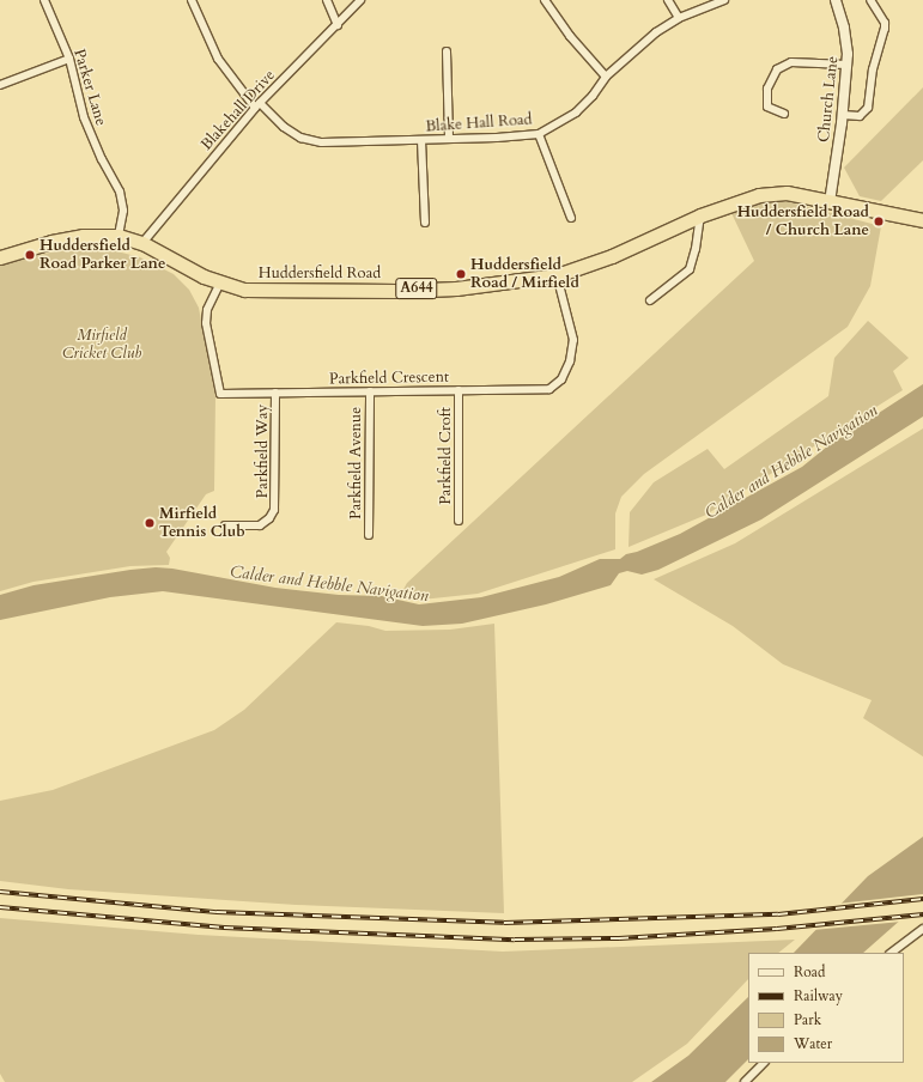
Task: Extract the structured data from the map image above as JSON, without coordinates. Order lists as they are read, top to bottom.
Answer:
{
  "streets": {
    "highway": ["Huddersfield Road", "A644"],
    "street": [
      "Parker Lane",
      "Church Lane",
      "Blakehall Drive",
      "Blake Hall Road",
      "Parkfield Crescent",
      "Parkfield Way",
      "Parkfield Croft",
      "Parkfield Avenue"
    ]
  },
  "crossings": [
    ["Parker Lane", "Huddersfield Road"],
    ["Church Lane", "Huddersfield Road"],
    ["Blakehall Drive", "Blake Hall Road"],
    ["Blakehall Drive", "Huddersfield Road"],
    ["Huddersfield Road", "Parkfield Crescent"],
    ["Parkfield Crescent", "Parkfield Way"],
    ["Parkfield Crescent", "Parkfield Croft"],
    ["Parkfield Crescent", "Parkfield Avenue"]
  ],
  "water": ["Calder and Hebble Navigation"],
  "parks": ["Mirfield Cricket Club"],
  "places": [
    "Huddersfield Road / Church Lane",
    "Huddersfield Road Parker Lane",
    "Huddersfield Road / Mirfield",
    "Mirfield Tennis Club"
  ],
  "legend": [
    "Road",
    "Railway",
    "Park",
    "Water"
  ]
}
